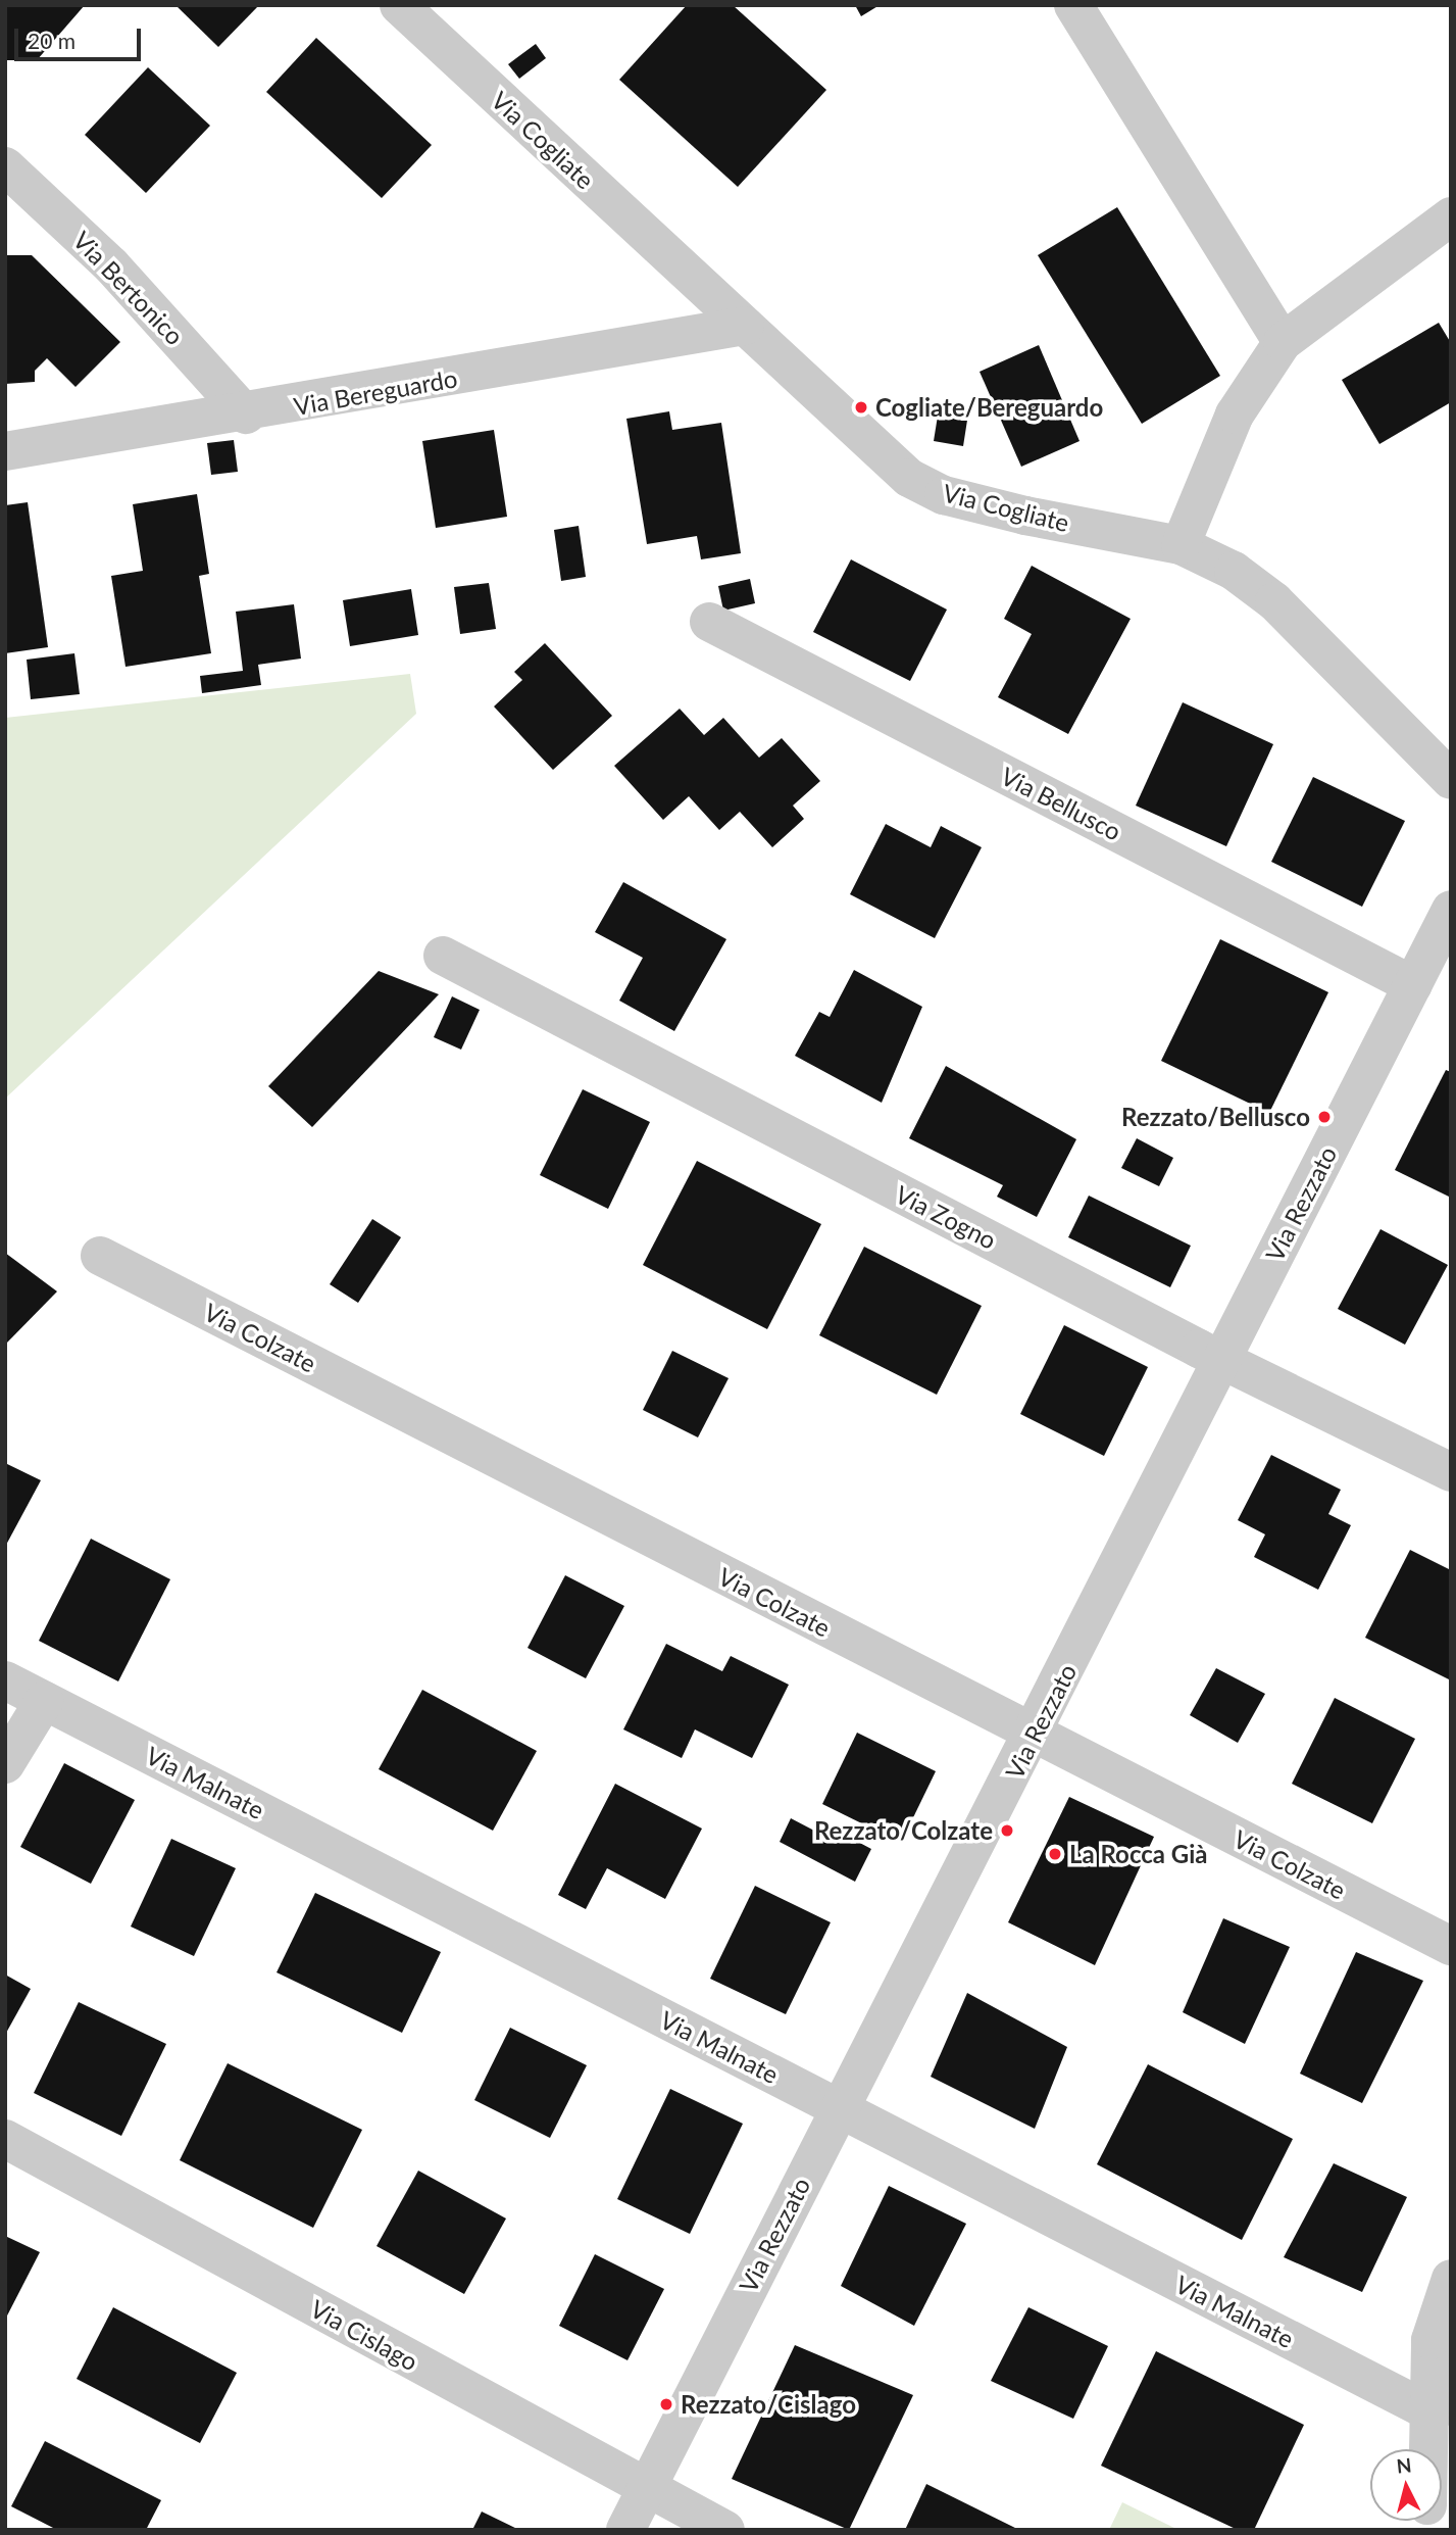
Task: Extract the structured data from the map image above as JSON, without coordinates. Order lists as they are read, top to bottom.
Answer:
{
  "streets": {
    "street": [
      "Via Cogliate",
      "Via Bertonico",
      "Via Bereguardo",
      "Via Bellusco",
      "Via Rezzato",
      "Via Zogno",
      "Via Colzate",
      "Via Malnate",
      "Via Cislago"
    ]
  },
  "crossings": [
    ["Via Cogliate", "Via Bereguardo"],
    ["Via Bertonico", "Via Bereguardo"],
    ["Via Bellusco", "Via Rezzato"],
    ["Via Rezzato", "Via Zogno"],
    ["Via Rezzato", "Via Colzate"],
    ["Via Rezzato", "Via Malnate"],
    ["Via Rezzato", "Via Cislago"]
  ],
  "places": [
    "Cogliate/Bereguardo",
    "Rezzato/Bellusco",
    "Rezzato/Colzate",
    "La Rocca Già",
    "Rezzato/Cislago"
  ],
  "scale_bar": "20 m",
  "north": "top"
}
